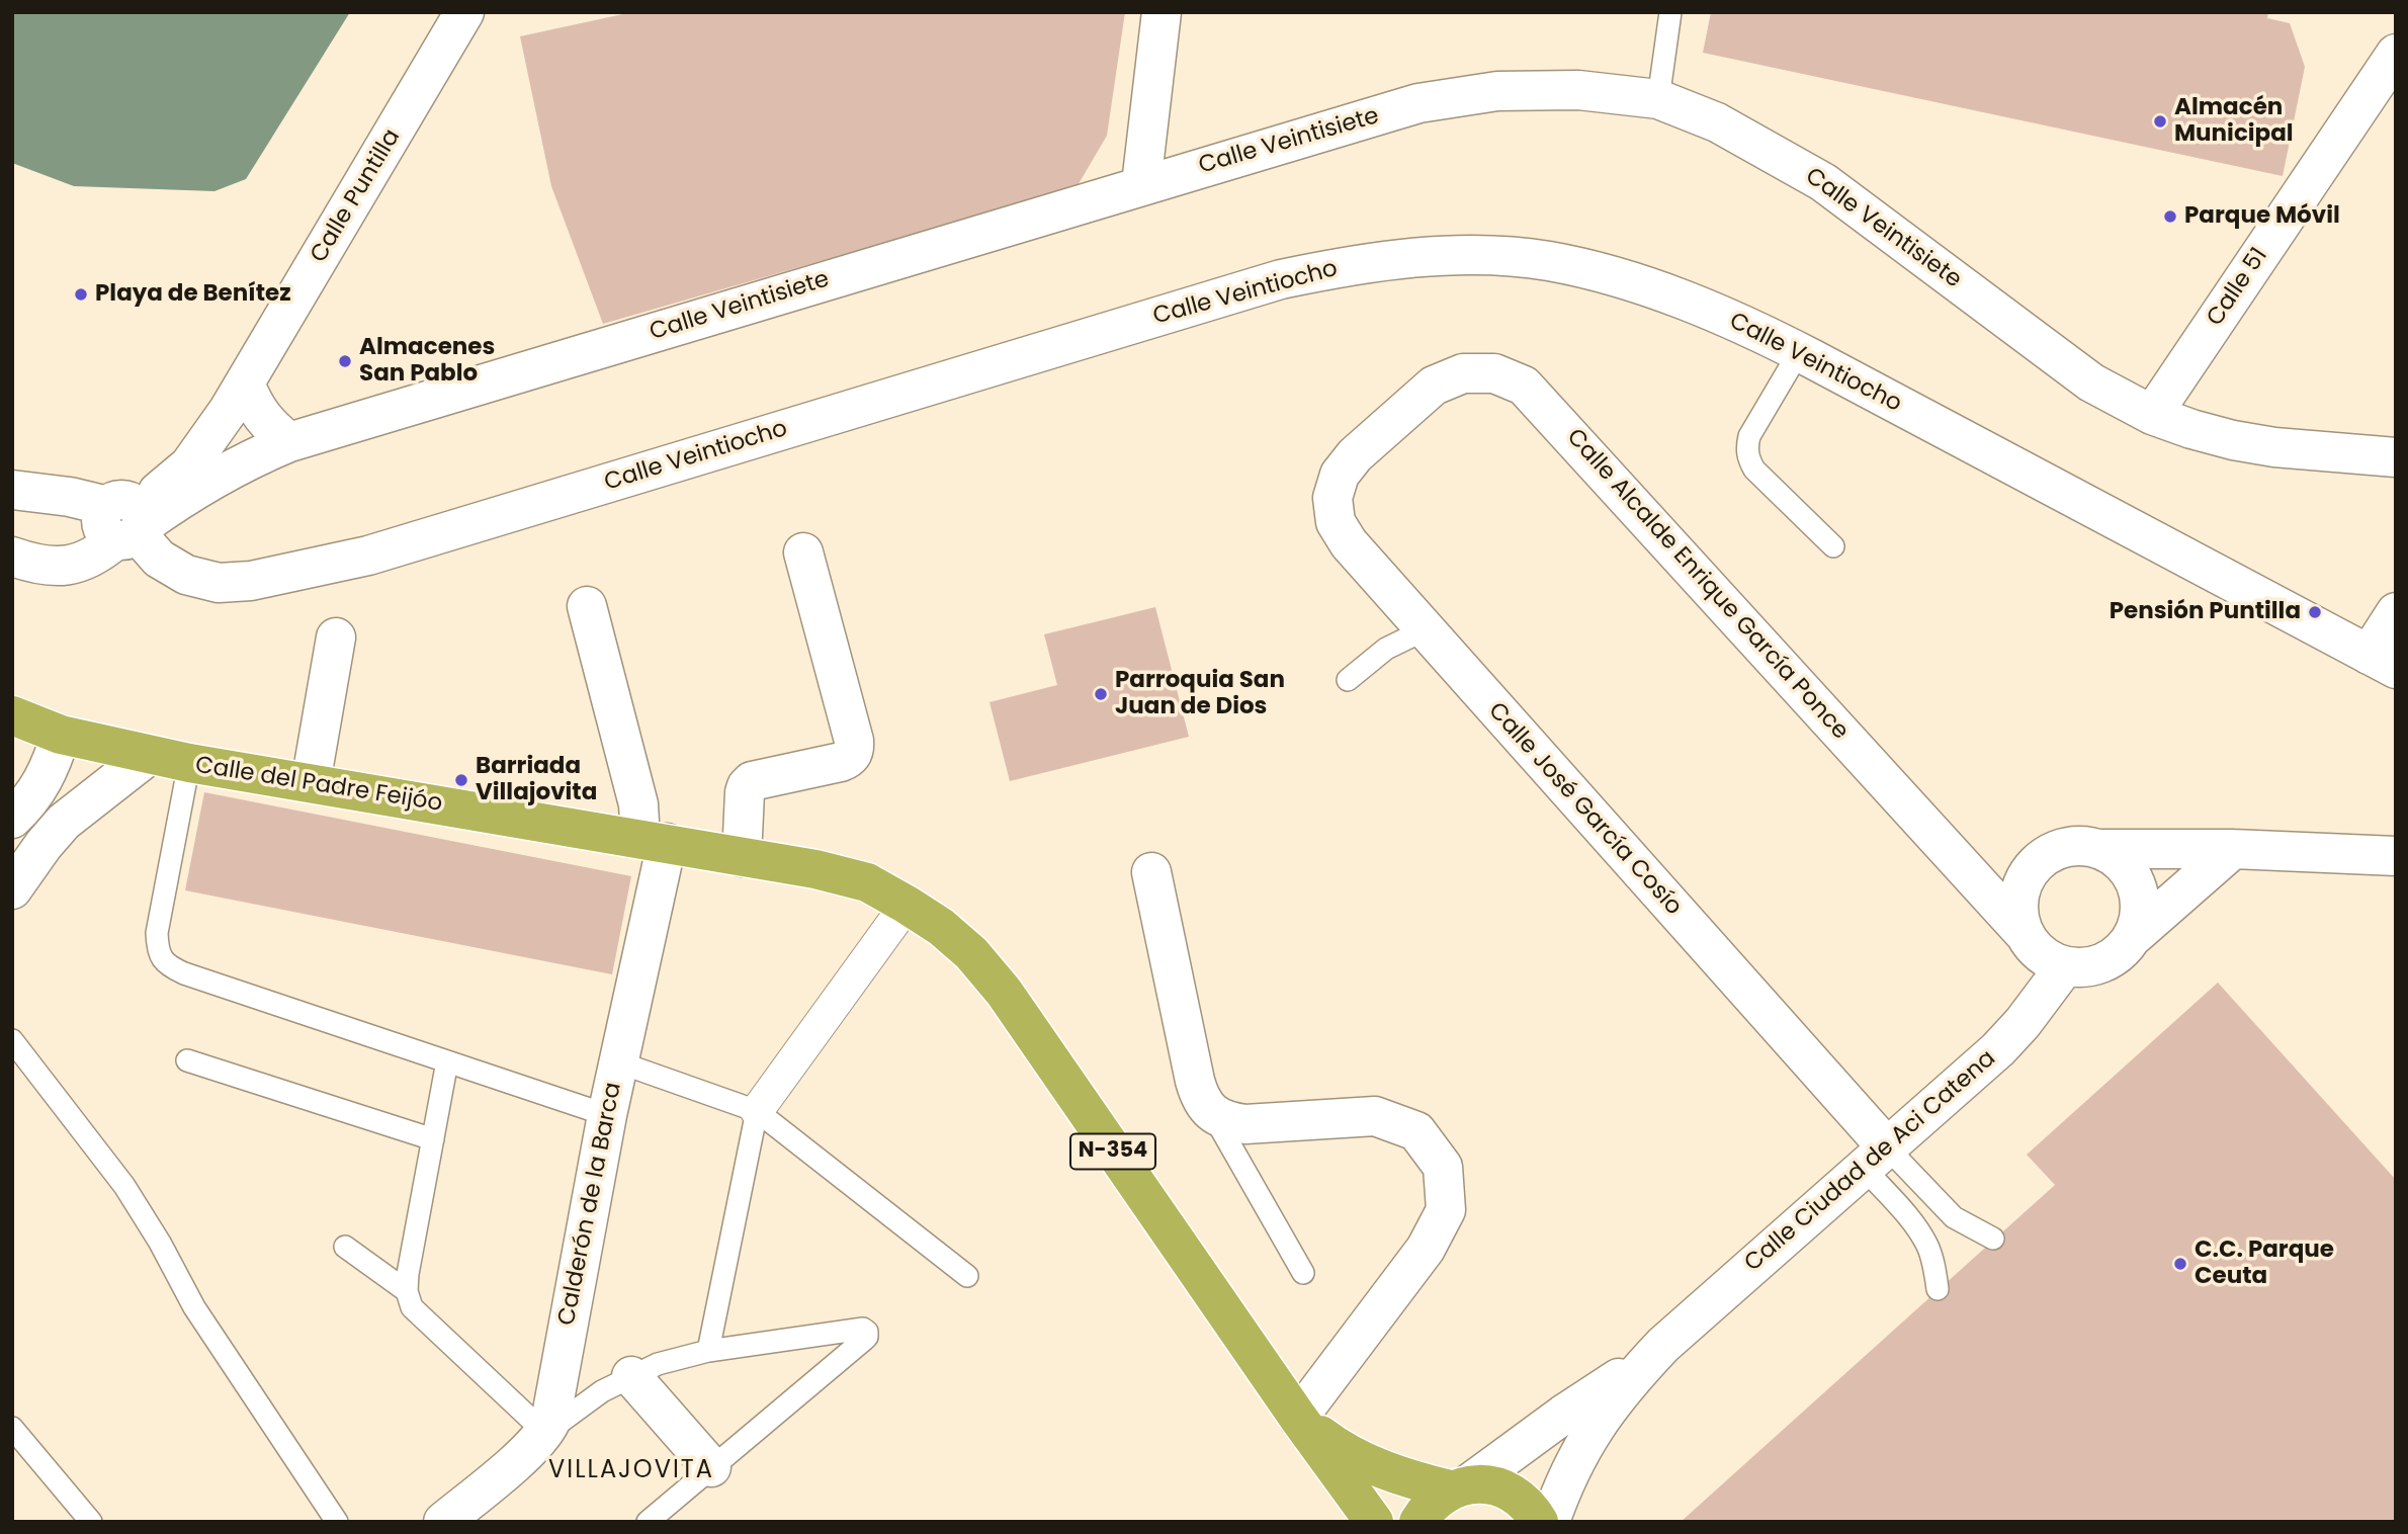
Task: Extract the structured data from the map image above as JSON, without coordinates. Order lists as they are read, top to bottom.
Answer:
{
  "streets": {
    "highway": ["Calle del Padre Feijóo", "N-354"],
    "street": [
      "Calle Veintisiete",
      "Calle Puntilla",
      "Calle 51",
      "Calle Veintiocho",
      "Calle Alcalde Enrique García Ponce",
      "Calle José García Cosío",
      "Calle Ciudad de Aci Catena",
      "Calderón de la Barca"
    ]
  },
  "crossings": [
    ["Calle Veintisiete", "Calle Puntilla"],
    ["Calle Veintisiete", "Calle 51"],
    ["Calle Veintisiete", "Calle Veintiocho"],
    ["Calle Puntilla", "Calle Veintiocho"],
    ["Calle Alcalde Enrique García Ponce", "Calle José García Cosío"],
    ["Calle Alcalde Enrique García Ponce", "Calle Ciudad de Aci Catena"],
    ["Calle del Padre Feijóo", "N-354"],
    ["Calle del Padre Feijóo", "Calderón de la Barca"],
    ["Calle José García Cosío", "Calle Ciudad de Aci Catena"],
    ["N-354", "Calle Ciudad de Aci Catena"]
  ],
  "districts": ["VILLAJOVITA"],
  "places": [
    "Almacén Municipal",
    "Parque Móvil",
    "Playa de Benítez",
    "Almacenes San Pablo",
    "Pensión Puntilla",
    "Parroquia San Juan de Dios",
    "Barriada Villajovita",
    "C.C. Parque Ceuta"
  ]
}
